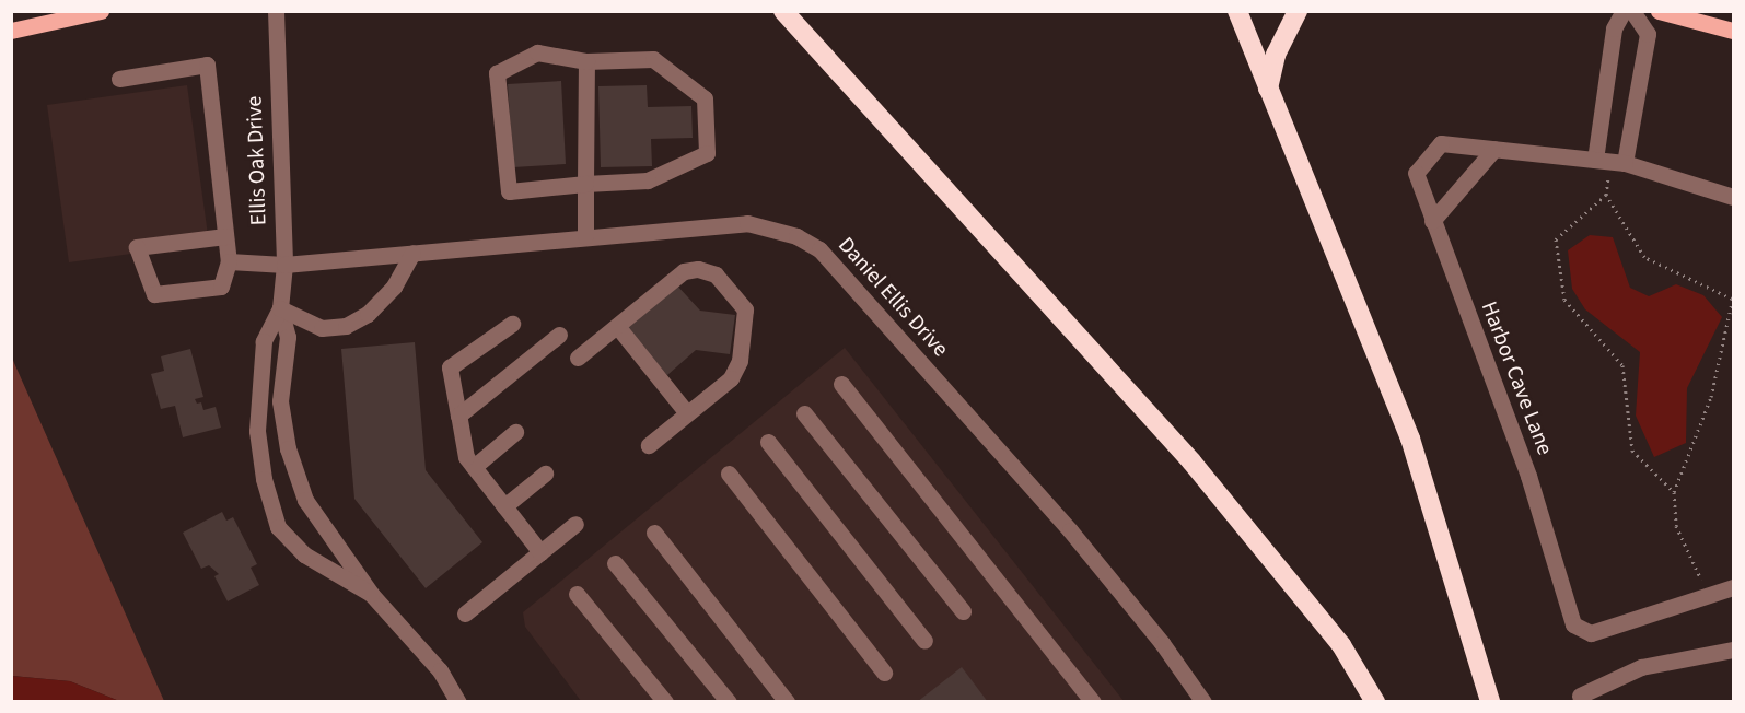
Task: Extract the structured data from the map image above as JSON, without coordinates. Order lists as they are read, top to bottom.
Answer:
{
  "streets": {
    "street": ["Ellis Oak Drive", "Daniel Ellis Drive", "Harbor Cave Lane"]
  },
  "crossings": [
    ["Ellis Oak Drive", "Daniel Ellis Drive"]
  ]
}
